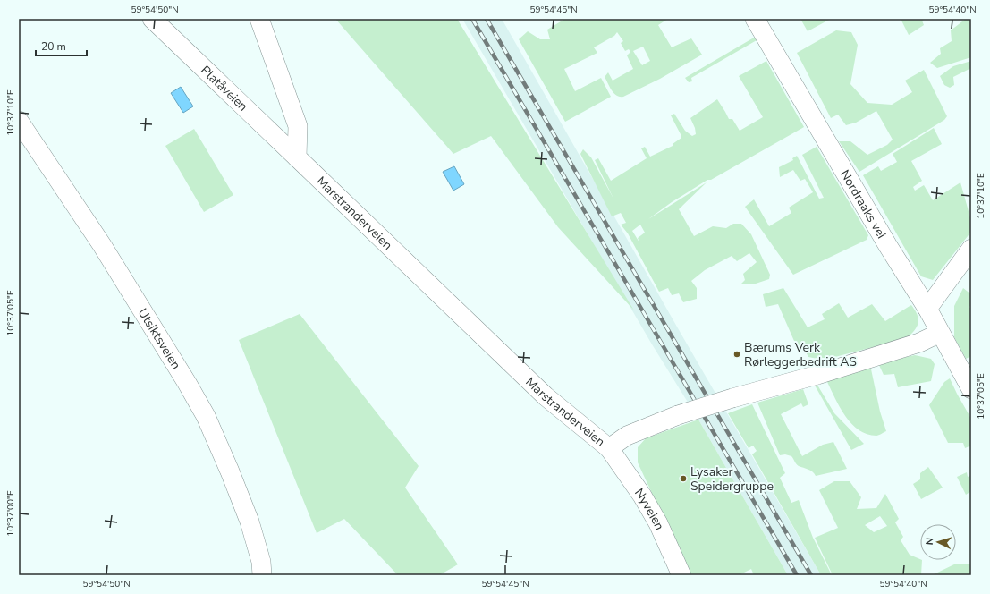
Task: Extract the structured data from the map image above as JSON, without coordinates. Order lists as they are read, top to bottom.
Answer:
{
  "streets": {
    "street": [
      "Platåveien",
      "Nordraaks vei",
      "Marstranderveien",
      "Utsiktsveien",
      "Nyveien"
    ]
  },
  "crossings": [
    ["Platåveien", "Marstranderveien"],
    ["Nordraaks vei", "Marstranderveien"],
    ["Marstranderveien", "Nyveien"]
  ],
  "places": ["Bærums Verk Rørleggerbedrift AS", "Lysaker Speidergruppe"],
  "scale_bar": "20 m",
  "north": "left",
  "coordinates": [
    "59°54'50\"N",
    "59°54'45\"N",
    "59°54'40\"N",
    "10°37'10\"E",
    "10°37'05\"E",
    "10°37'00\"E"
  ]
}
